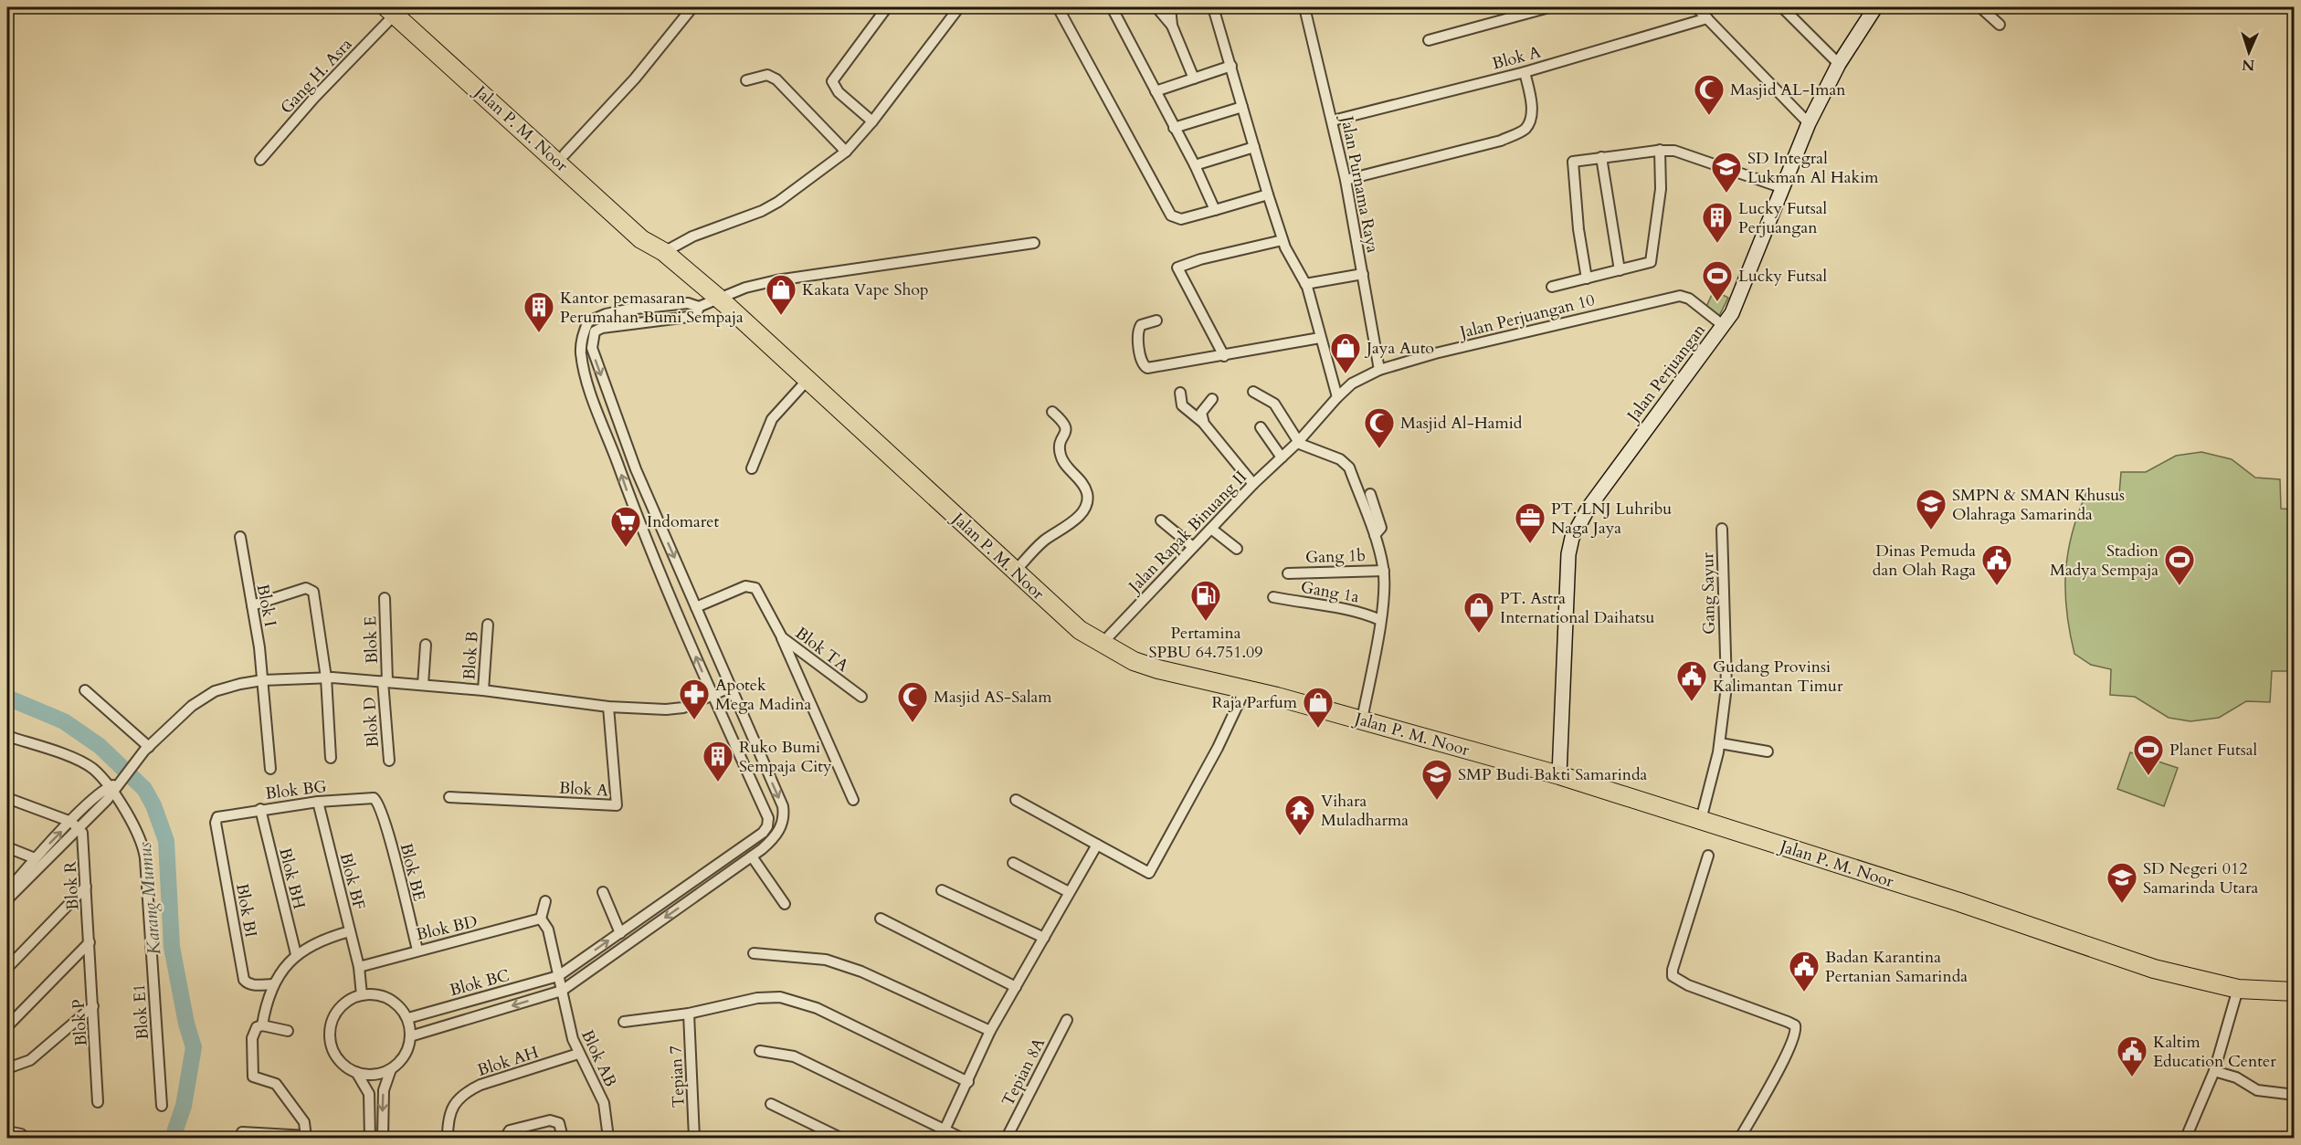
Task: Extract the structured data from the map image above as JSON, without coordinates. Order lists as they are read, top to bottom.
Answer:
{
  "streets": {
    "highway": ["Jalan P. M. Noor"],
    "street": [
      "Blok A",
      "Gang H. Asra",
      "Jalan Purnama Raya",
      "Jalan Perjuangan 10",
      "Jalan Perjuangan",
      "Jalan Rapak Binuang II",
      "Gang 1b",
      "Gang 1a",
      "Gang Sayur",
      "Blok I",
      "Blok E",
      "Blok TA",
      "Blok B",
      "Blok D",
      "Blok BG",
      "Blok BE",
      "Blok BH",
      "Blok BF",
      "Blok R",
      "Blok BI",
      "Blok BD",
      "Blok BC",
      "Blok E1",
      "Blok P",
      "Blok AB",
      "Blok AH",
      "Tepian 8A",
      "Tepian 7"
    ]
  },
  "crossings": [
    ["Blok A", "Jalan Purnama Raya"],
    ["Gang H. Asra", "Jalan P. M. Noor"],
    ["Jalan P. M. Noor", "Jalan Perjuangan"],
    ["Jalan P. M. Noor", "Jalan Rapak Binuang II"],
    ["Jalan P. M. Noor", "Gang Sayur"],
    ["Jalan Purnama Raya", "Jalan Perjuangan 10"],
    ["Jalan Perjuangan 10", "Jalan Perjuangan"],
    ["Jalan Perjuangan 10", "Jalan Rapak Binuang II"],
    ["Blok E", "Blok D"],
    ["Blok BG", "Blok BE"],
    ["Blok BG", "Blok BH"],
    ["Blok BG", "Blok BF"],
    ["Blok BG", "Blok BI"],
    ["Blok BE", "Blok BD"],
    ["Blok BF", "Blok BD"],
    ["Blok BF", "Blok BC"],
    ["Blok R", "Blok P"],
    ["Blok BD", "Blok AB"],
    ["Blok BC", "Blok AB"],
    ["Blok AB", "Blok AH"]
  ],
  "water": ["Karang Mumus"],
  "places": {
    "mosque": ["Masjid AL-Iman", "Masjid Al-Hamid", "Masjid AS-Salam"],
    "school or university": [
      "SD Integral Lukman Al Hakim",
      "SMPN & SMAN Khusus Olahraga Samarinda",
      "SMP Budi Bakti Samarinda",
      "SD Negeri 012 Samarinda Utara"
    ],
    "building": ["Lucky Futsal Perjuangan", "Kantor pemasaran Perumahan Bumi Sempaja", "Ruko Bumi Sempaja City"],
    "sports": ["Lucky Futsal", "Stadion Madya Sempaja", "Planet Futsal"],
    "shop": [
      "Kakata Vape Shop",
      "Jaya Auto",
      "PT. Astra International Daihatsu",
      "Raja Parfum"
    ],
    "office": ["PT. LNJ Luhribu Naga Jaya"],
    "supermarket": ["Indomaret"],
    "public building": [
      "Dinas Pemuda dan Olah Raga",
      "Gudang Provinsi Kalimantan Timur",
      "Badan Karantina Pertanian Samarinda",
      "Kaltim Education Center"
    ],
    "fuel station": ["Pertamina SPBU 64.751.09"],
    "pharmacy": ["Apotek Mega Madina"],
    "temple": ["Vihara Muladharma"]
  },
  "north": "bottom"
}
